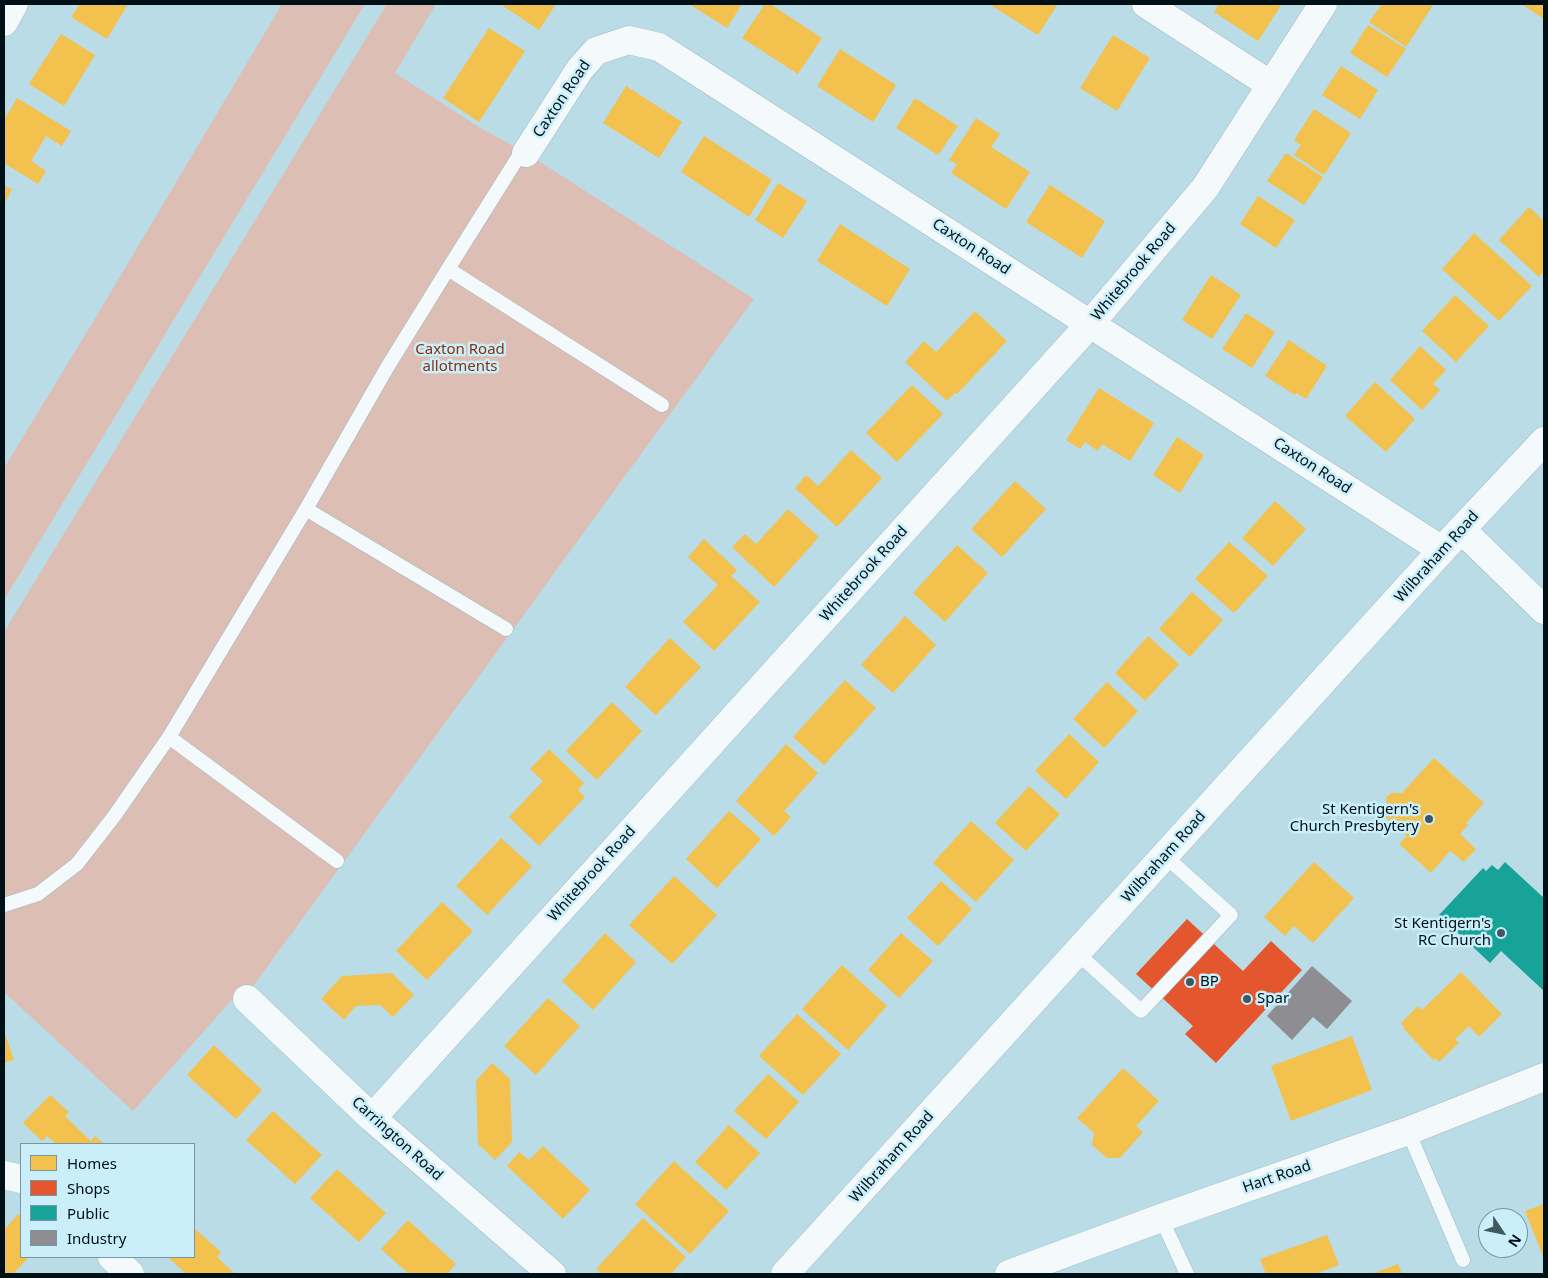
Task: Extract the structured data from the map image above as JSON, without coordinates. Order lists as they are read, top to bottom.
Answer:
{
  "streets": {
    "main road": [
      "Caxton Road",
      "Whitebrook Road",
      "Wilbraham Road",
      "Carrington Road",
      "Hart Road"
    ]
  },
  "crossings": [
    ["Caxton Road", "Whitebrook Road"],
    ["Caxton Road", "Wilbraham Road"],
    ["Whitebrook Road", "Carrington Road"]
  ],
  "parks": ["Caxton Road allotments"],
  "places": [
    "St Kentigern's Church Presbytery",
    "St Kentigern's RC Church",
    "BP",
    "Spar"
  ],
  "legend": [
    "Homes",
    "Shops",
    "Public",
    "Industry"
  ],
  "north": "bottom right"
}
